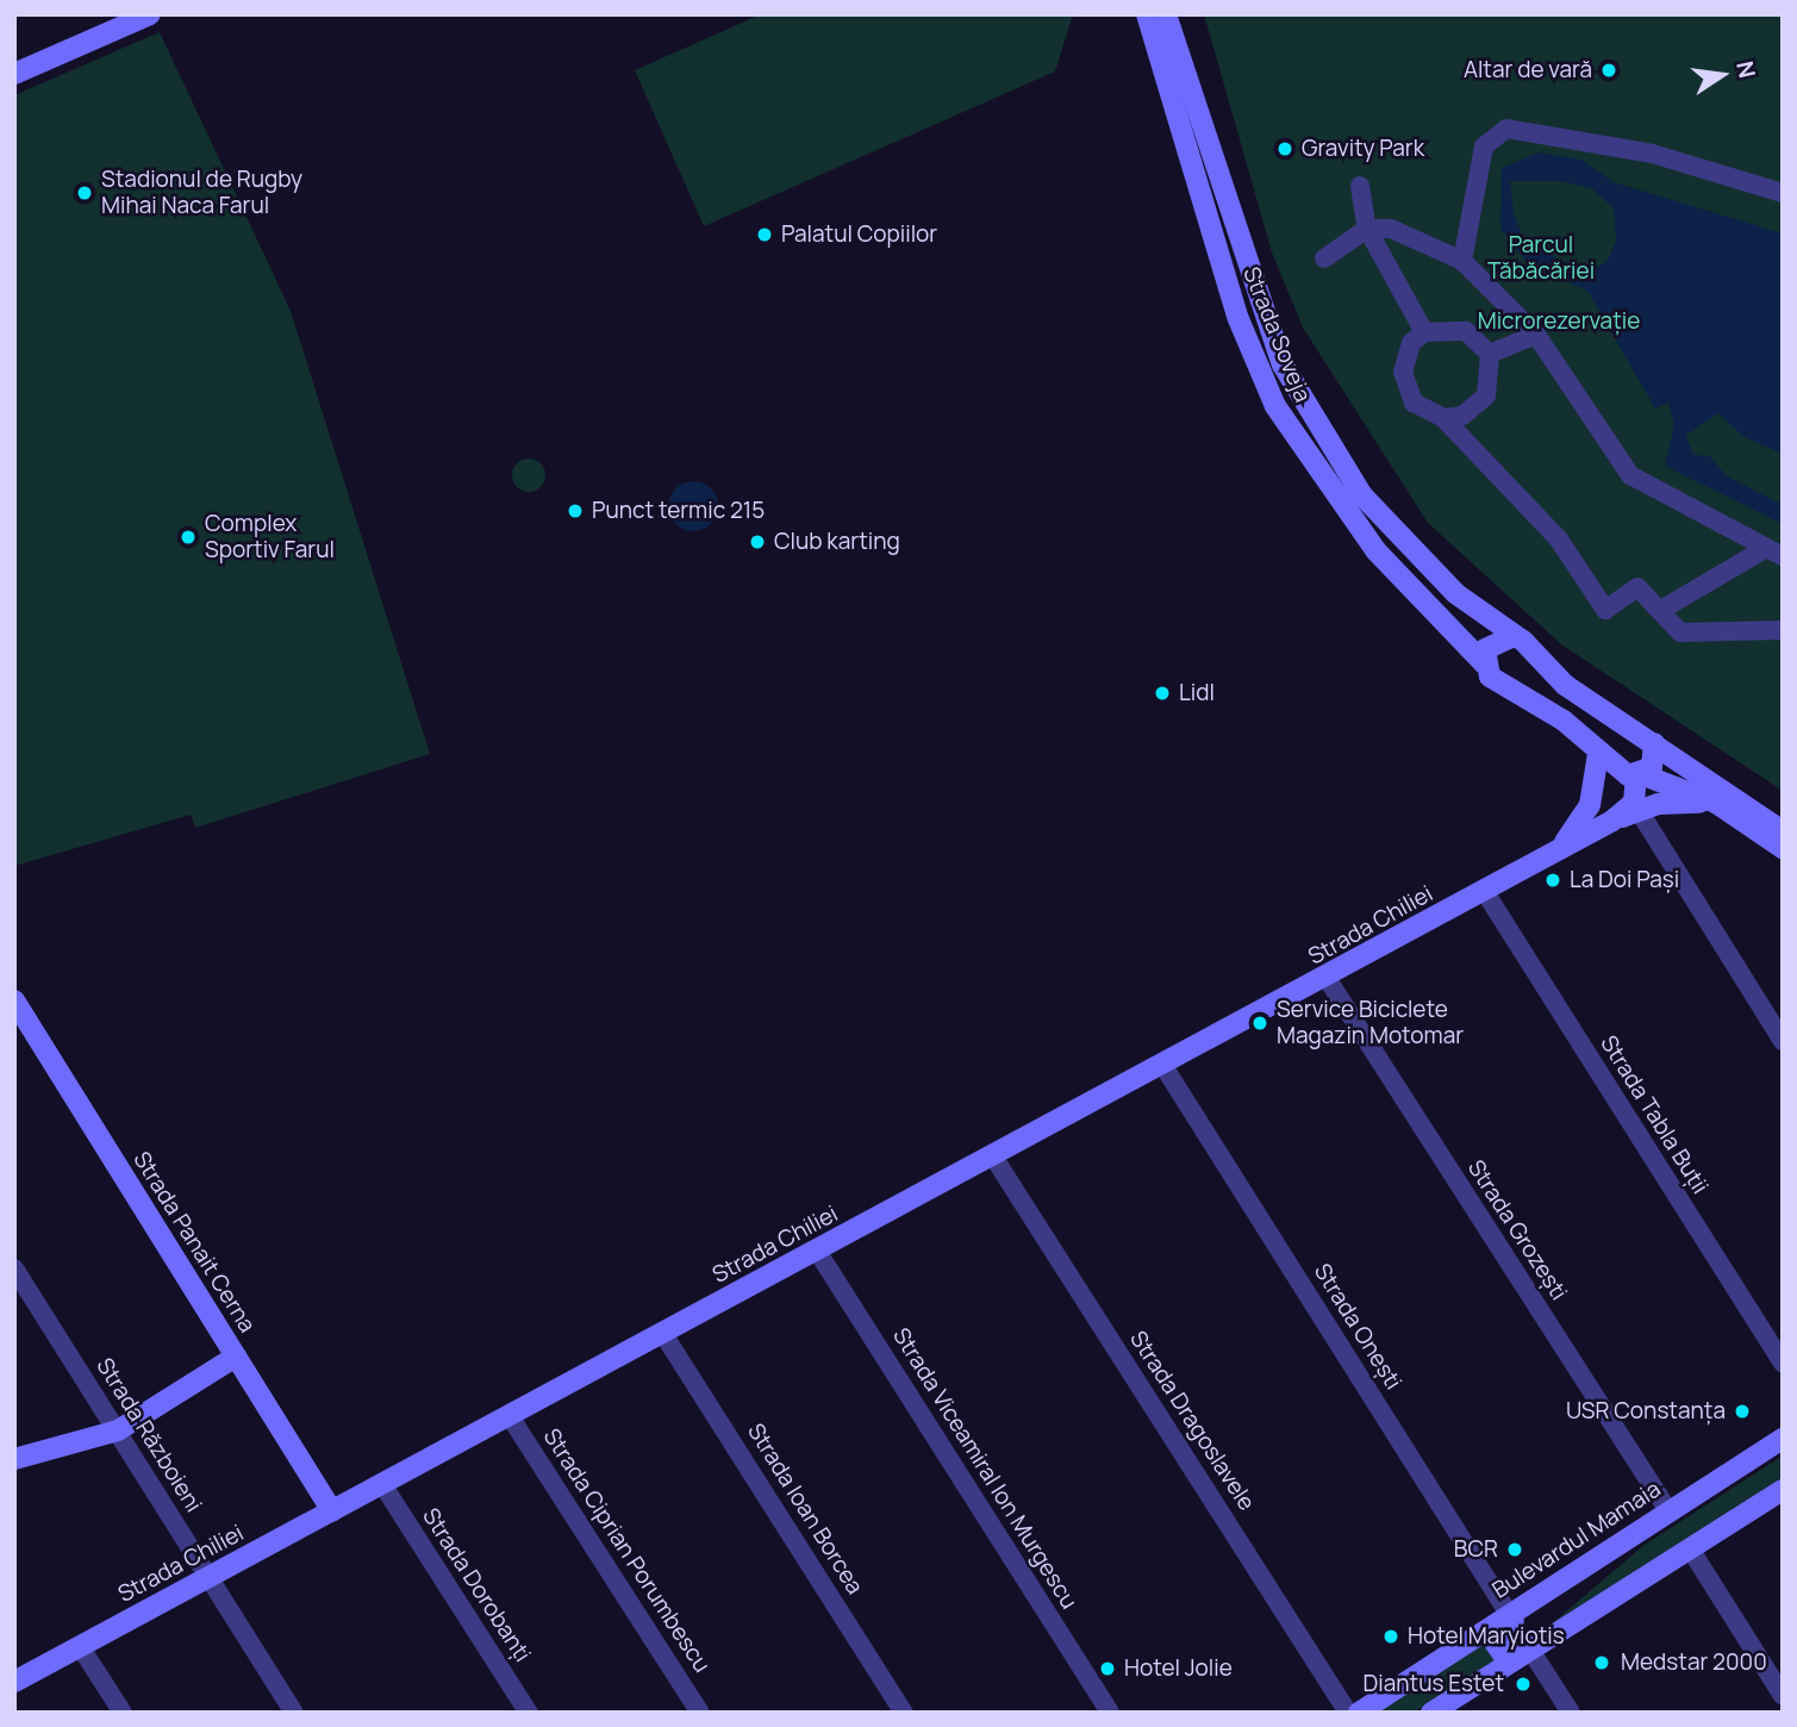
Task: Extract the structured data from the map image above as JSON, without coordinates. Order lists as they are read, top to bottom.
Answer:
{
  "streets": {
    "main road": [
      "Strada Soveja",
      "Strada Chiliei",
      "Strada Panait Cerna",
      "Bulevardul Mamaia"
    ],
    "street": [
      "Strada Tabla Buții",
      "Strada Grozești",
      "Strada Onești",
      "Strada Dragoslavele",
      "Strada Războieni",
      "Strada Viceamiral Ion Murgescu",
      "Strada Ioan Borcea",
      "Strada Ciprian Porumbescu",
      "Strada Dorobanți"
    ]
  },
  "crossings": [
    ["Strada Soveja", "Strada Chiliei"],
    ["Strada Chiliei", "Strada Tabla Buții"],
    ["Strada Chiliei", "Strada Grozești"],
    ["Strada Chiliei", "Strada Panait Cerna"],
    ["Strada Chiliei", "Strada Onești"],
    ["Strada Chiliei", "Strada Dragoslavele"],
    ["Strada Chiliei", "Strada Războieni"],
    ["Strada Chiliei", "Strada Viceamiral Ion Murgescu"],
    ["Strada Chiliei", "Strada Ioan Borcea"],
    ["Strada Chiliei", "Strada Ciprian Porumbescu"],
    ["Strada Chiliei", "Strada Dorobanți"],
    ["Strada Grozești", "Bulevardul Mamaia"],
    ["Strada Onești", "Bulevardul Mamaia"]
  ],
  "parks": ["Parcul Tăbăcăriei", "Microrezervație"],
  "places": [
    "Altar de vară",
    "Gravity Park",
    "Stadionul de Rugby Mihai Naca Farul",
    "Palatul Copiilor",
    "Punct termic 215",
    "Complex Sportiv Farul",
    "Club karting",
    "Lidl",
    "La Doi Pași",
    "Service Biciclete Magazin Motomar",
    "USR Constanța",
    "BCR",
    "Hotel Maryiotis",
    "Medstar 2000",
    "Hotel Jolie",
    "Diantus Estet"
  ],
  "north": "right"
}
